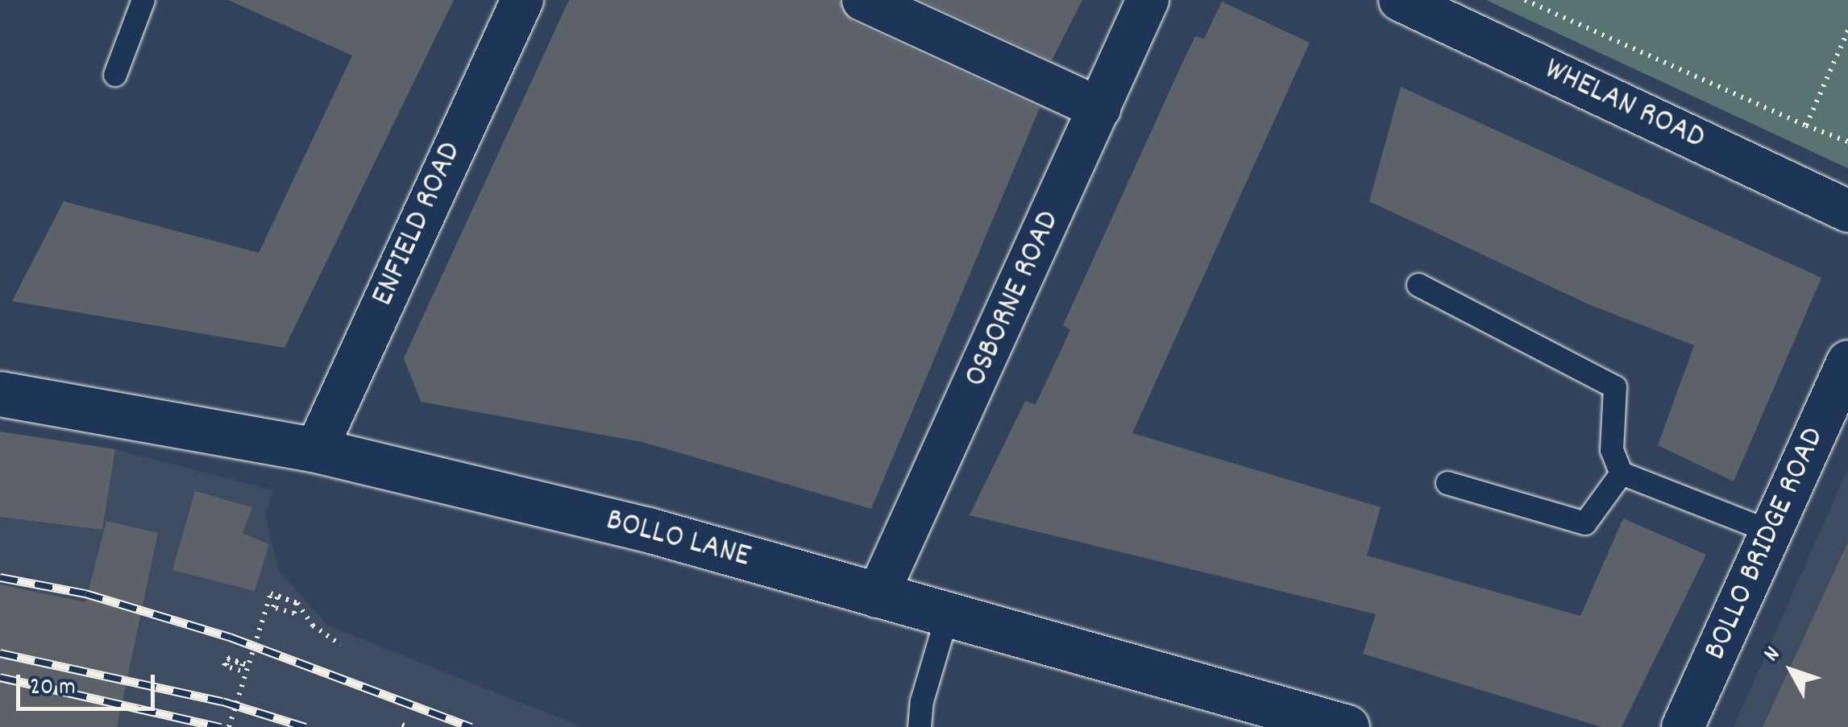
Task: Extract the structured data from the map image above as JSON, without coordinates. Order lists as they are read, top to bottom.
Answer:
{
  "streets": {
    "street": [
      "WHELAN ROAD",
      "ENFIELD ROAD",
      "OSBORNE ROAD",
      "BOLLO LANE",
      "BOLLO BRIDGE ROAD"
    ]
  },
  "crossings": [
    ["ENFIELD ROAD", "BOLLO LANE"],
    ["OSBORNE ROAD", "BOLLO LANE"]
  ],
  "scale_bar": "20 m",
  "north": "top left"
}
